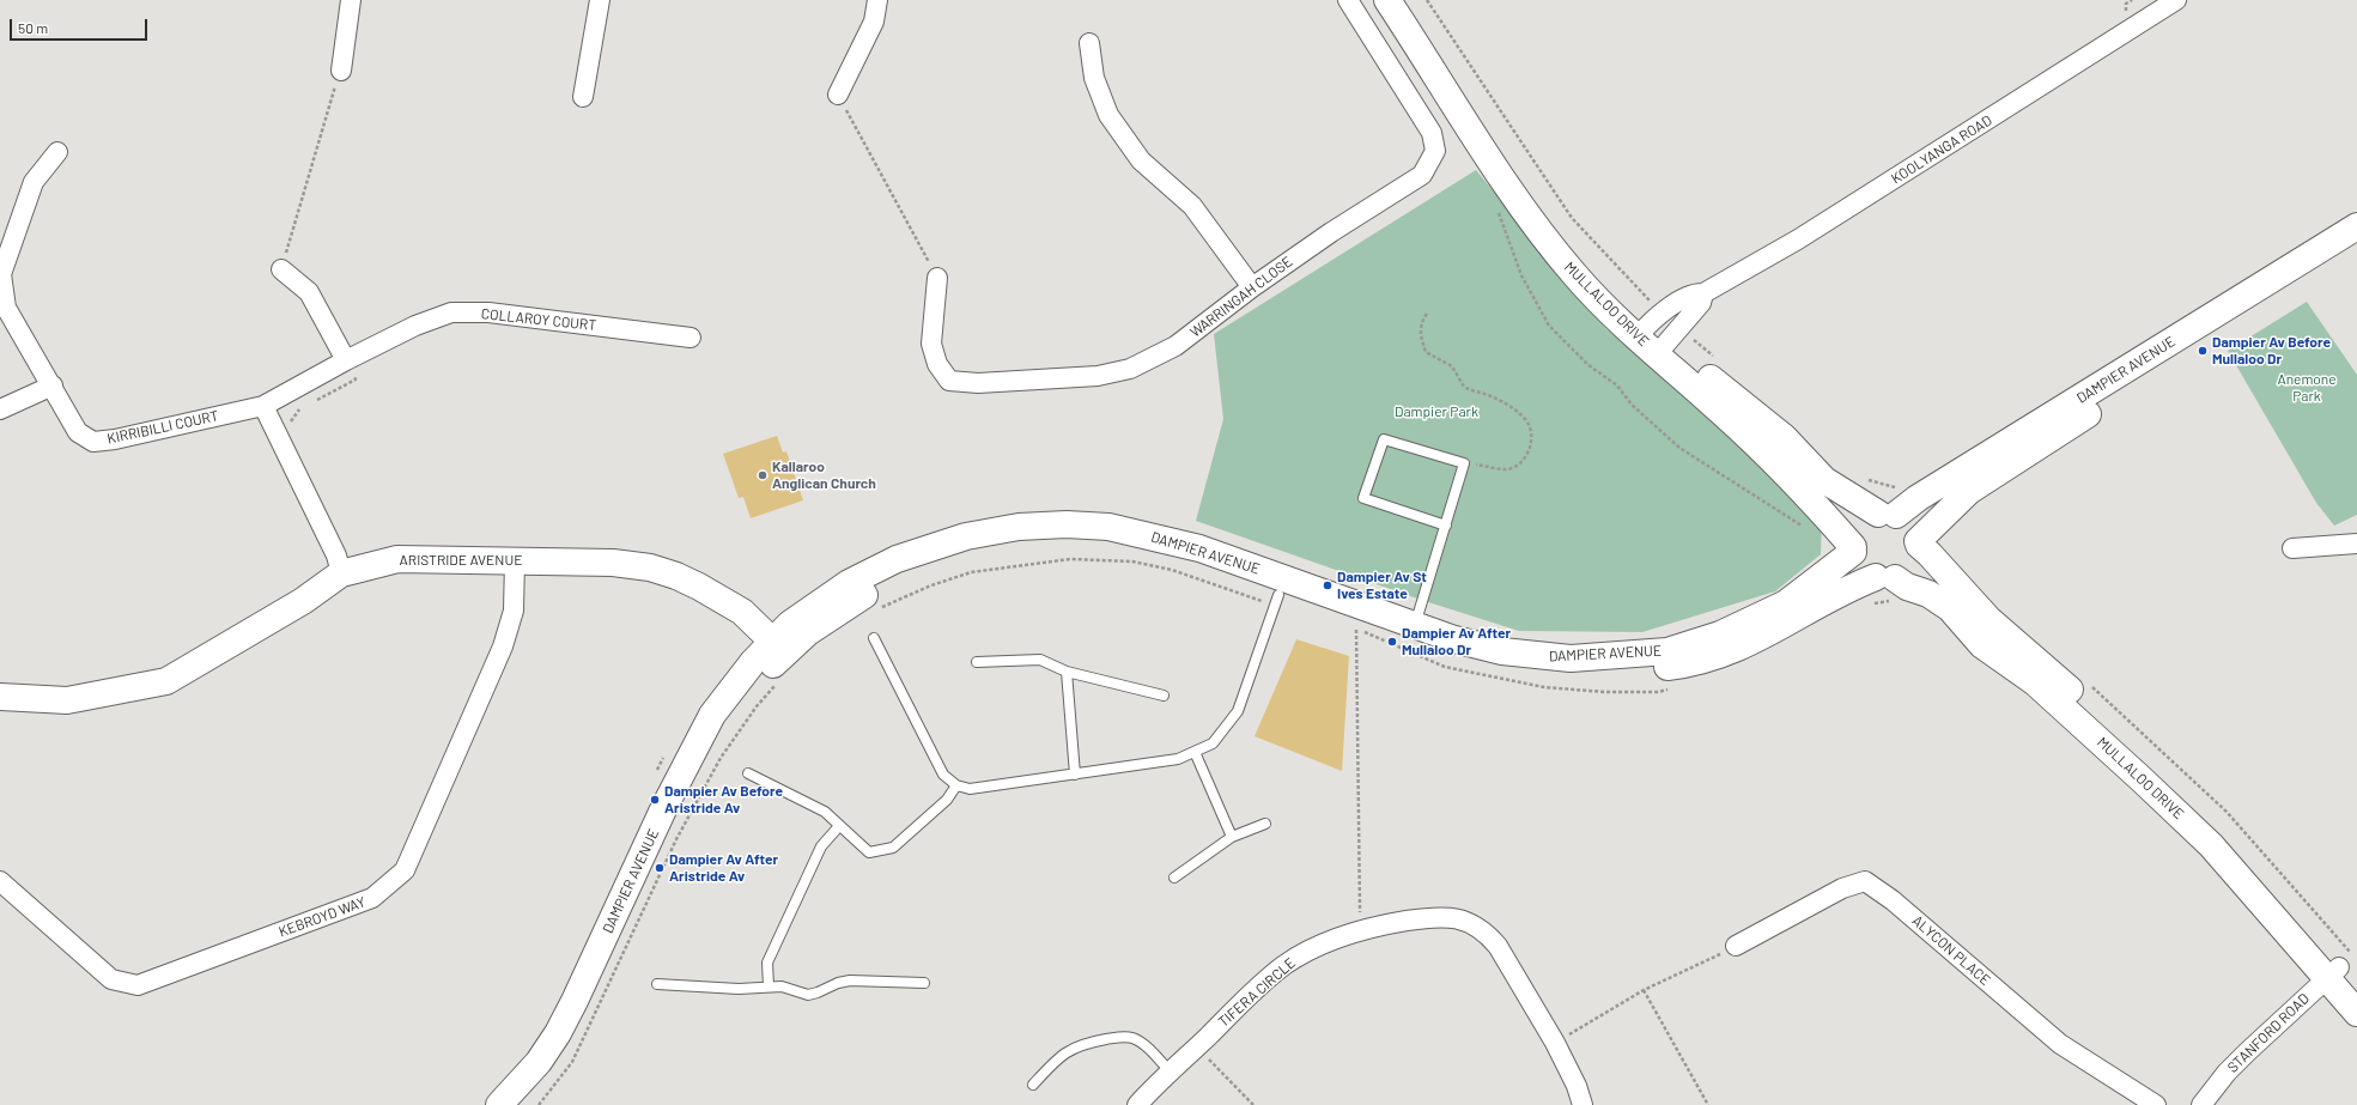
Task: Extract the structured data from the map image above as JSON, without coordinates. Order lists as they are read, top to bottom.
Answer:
{
  "streets": {
    "main road": ["MULLALOO DRIVE", "DAMPIER AVENUE", "ARISTRIDE AVENUE"],
    "street": [
      "KOOLYANGA ROAD",
      "WARRINGAH CLOSE",
      "COLLAROY COURT",
      "KIRRIBILLI COURT",
      "KEBROYD WAY",
      "ALYCON PLACE",
      "TIFERA CIRCLE",
      "STANFORD ROAD"
    ]
  },
  "crossings": [
    ["KOOLYANGA ROAD", "MULLALOO DRIVE"],
    ["MULLALOO DRIVE", "DAMPIER AVENUE"],
    ["MULLALOO DRIVE", "STANFORD ROAD"],
    ["COLLAROY COURT", "KIRRIBILLI COURT"],
    ["DAMPIER AVENUE", "ARISTRIDE AVENUE"],
    ["ARISTRIDE AVENUE", "KEBROYD WAY"]
  ],
  "parks": ["Anemone Park", "Dampier Park"],
  "places": [
    "Dampier Av Before Mullaloo Dr",
    "Kallaroo Anglican Church",
    "Dampier Av St Ives Estate",
    "Dampier Av After Mullaloo Dr",
    "Dampier Av Before Aristride Av",
    "Dampier Av After Aristride Av"
  ],
  "scale_bar": "50 m"
}
